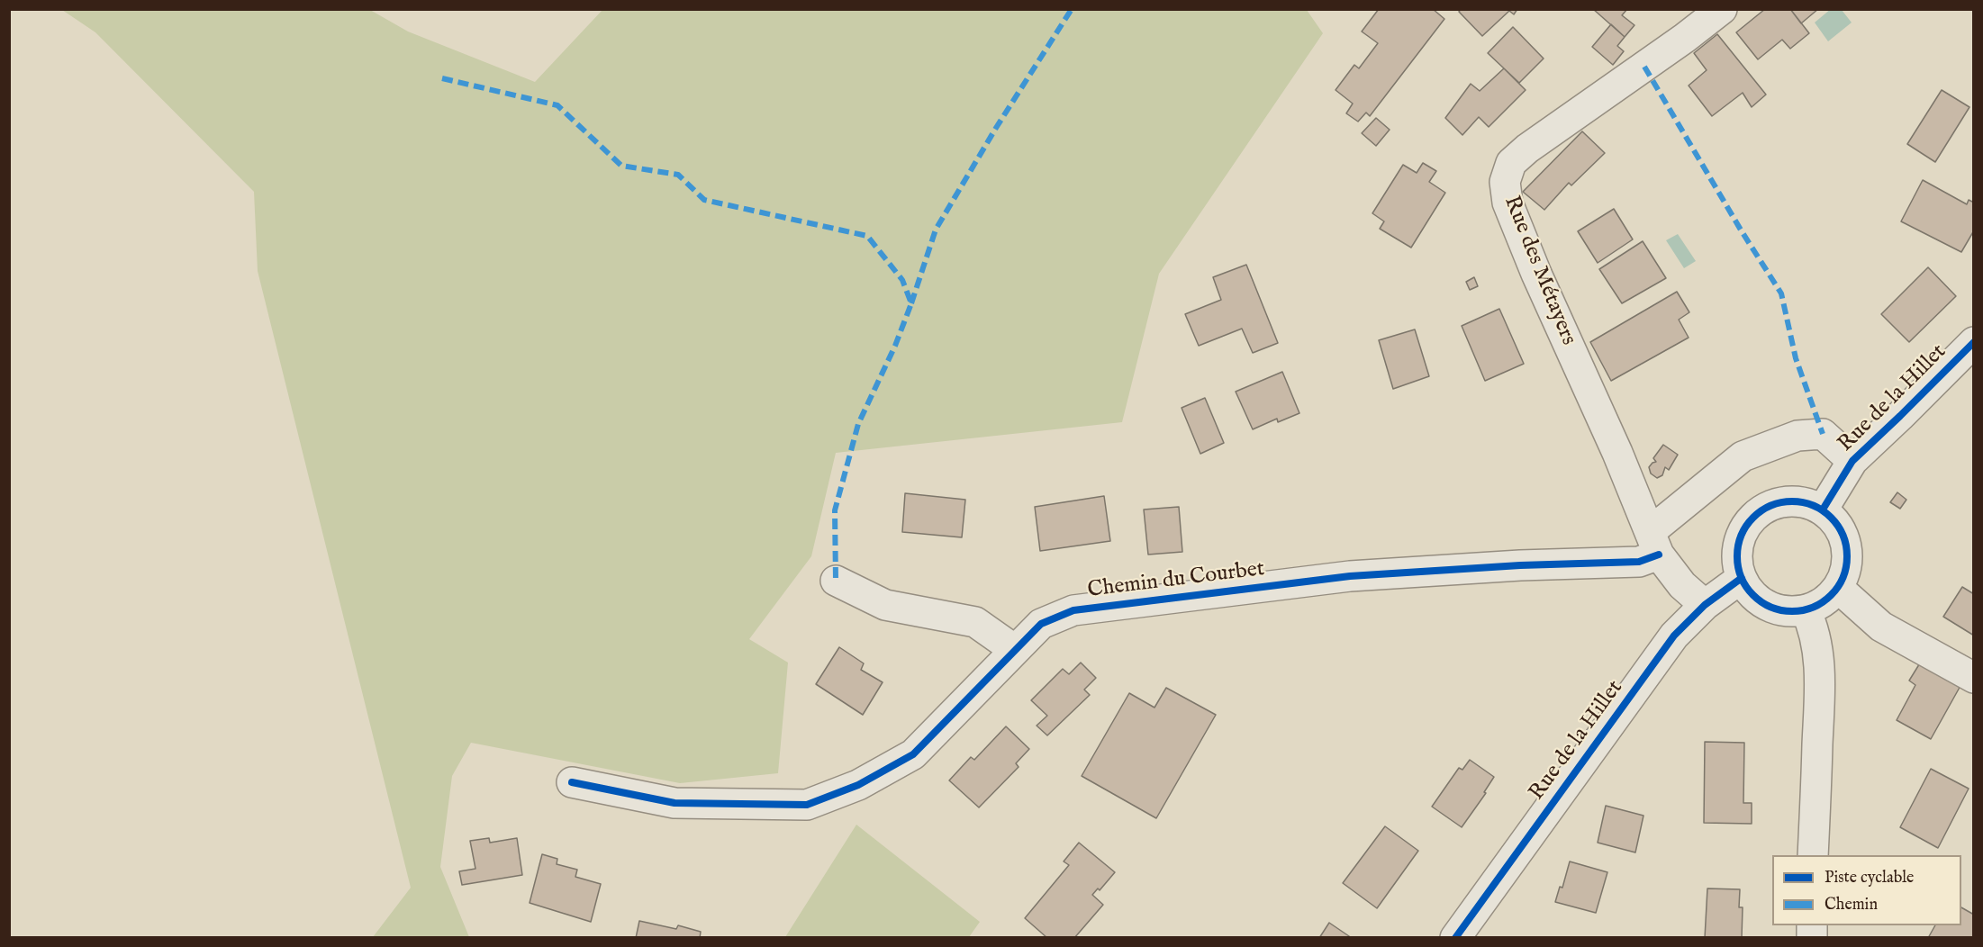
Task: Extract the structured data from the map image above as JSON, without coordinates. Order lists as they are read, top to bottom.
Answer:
{
  "streets": {
    "street": ["Rue des Métayers", "Rue de la Hillet", "Chemin du Courbet"]
  },
  "crossings": [
    ["Rue des Métayers", "Rue de la Hillet"],
    ["Rue des Métayers", "Chemin du Courbet"]
  ],
  "legend": ["Piste cyclable", "Chemin"]
}
